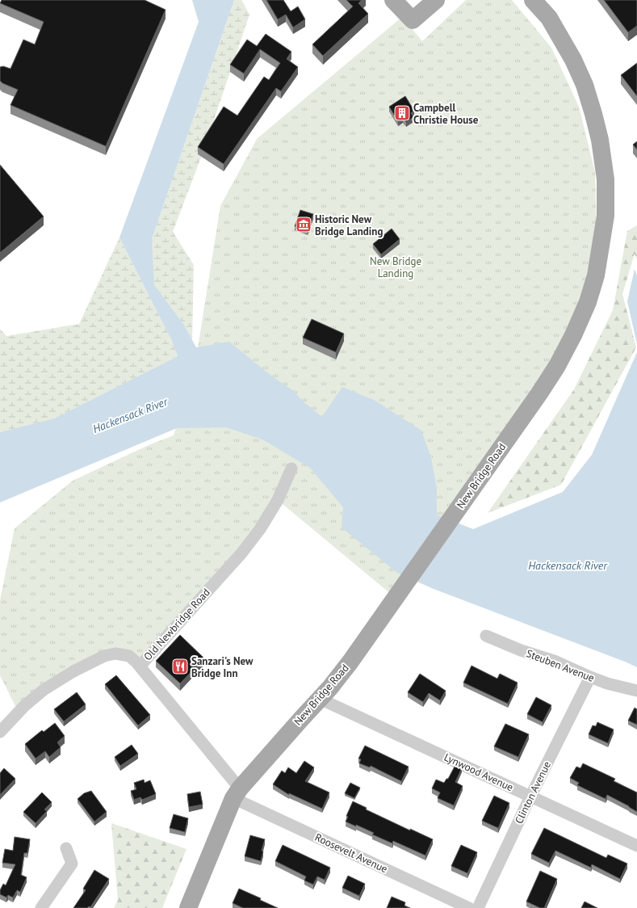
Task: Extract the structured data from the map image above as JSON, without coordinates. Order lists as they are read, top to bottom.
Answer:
{
  "streets": {
    "main road": ["New Bridge Road"],
    "street": [
      "Old Newbridge Road",
      "Steuben Avenue",
      "Lynwood Avenue",
      "Clinton Avenue",
      "Roosevelt Avenue"
    ]
  },
  "crossings": [
    ["New Bridge Road", "Old Newbridge Road"],
    ["New Bridge Road", "Lynwood Avenue"],
    ["New Bridge Road", "Roosevelt Avenue"],
    ["Old Newbridge Road", "Roosevelt Avenue"],
    ["Steuben Avenue", "Clinton Avenue"],
    ["Lynwood Avenue", "Clinton Avenue"]
  ],
  "water": ["Hackensack River"],
  "parks": ["New Bridge Landing"],
  "places": {
    "building": ["Campbell Christie House"],
    "museum": ["Historic New Bridge Landing"],
    "restaurant": ["Sanzari's New Bridge Inn"]
  }
}
